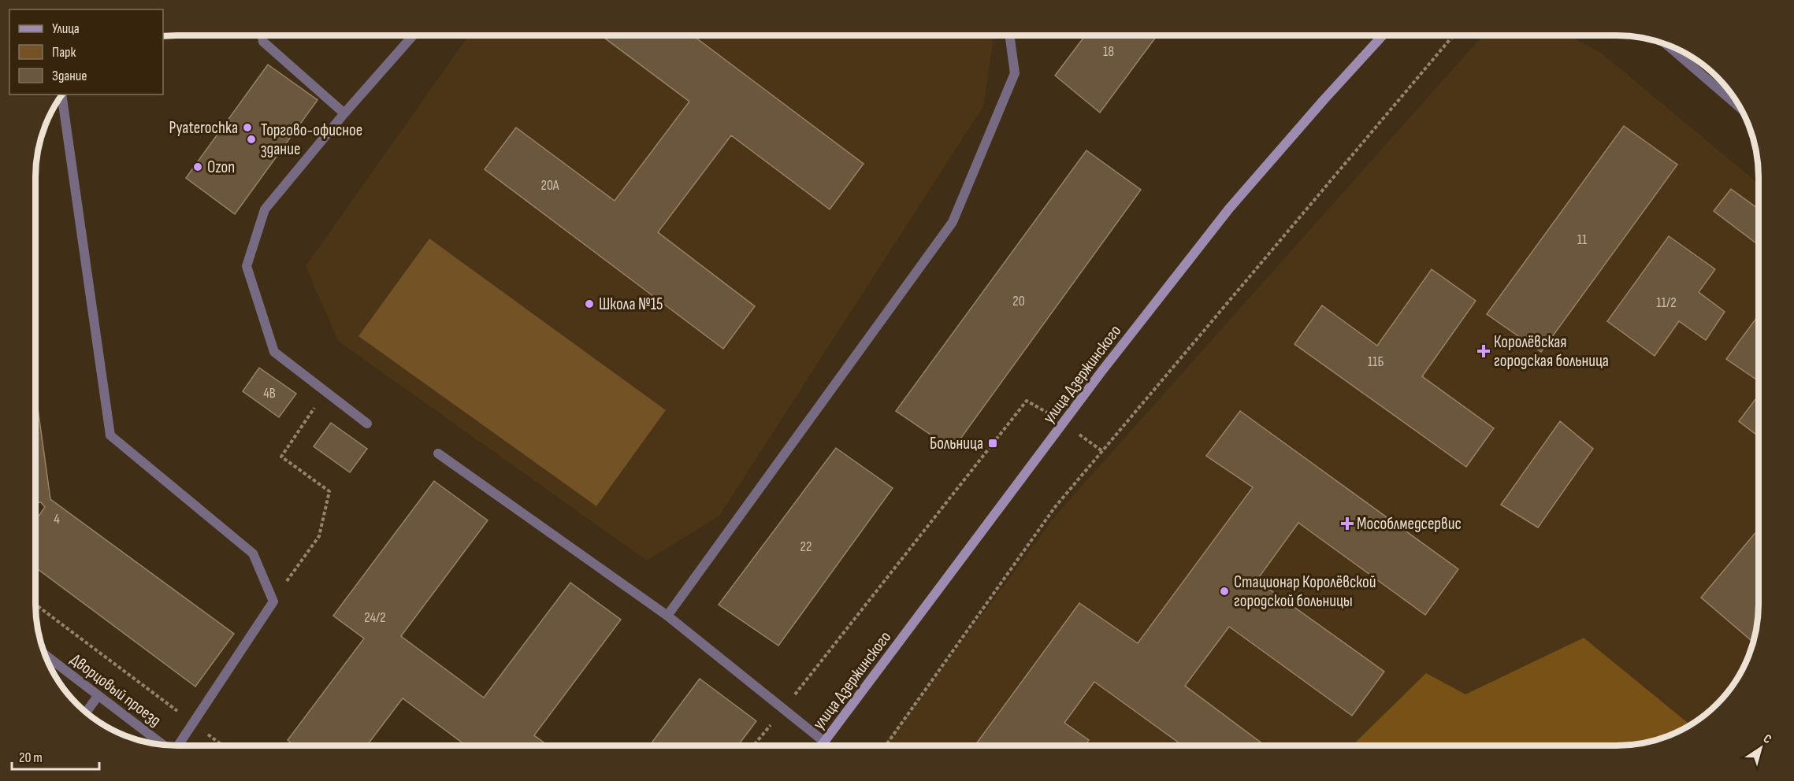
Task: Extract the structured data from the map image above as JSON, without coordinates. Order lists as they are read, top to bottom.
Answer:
{
  "streets": {
    "street": ["улица Дзержинского", "Дворцовый проезд"]
  },
  "places": {
    "other": [
      "Pyaterochka",
      "Торгово-офисное здание",
      "Ozon",
      "Школа №15",
      "Стационар Королёвской городской больницы"
    ],
    "health": ["Королёвская городская больница", "Мособлмедсервис"],
    "transit": ["Больница"]
  },
  "house_numbers": [
    "18",
    "20А",
    "11",
    "20",
    "11/2",
    "11Б",
    "4В",
    "4",
    "22",
    "24/2"
  ],
  "legend": ["Улица", "Парк", "Здание"],
  "scale_bar": "20 m",
  "north": "top right"
}
